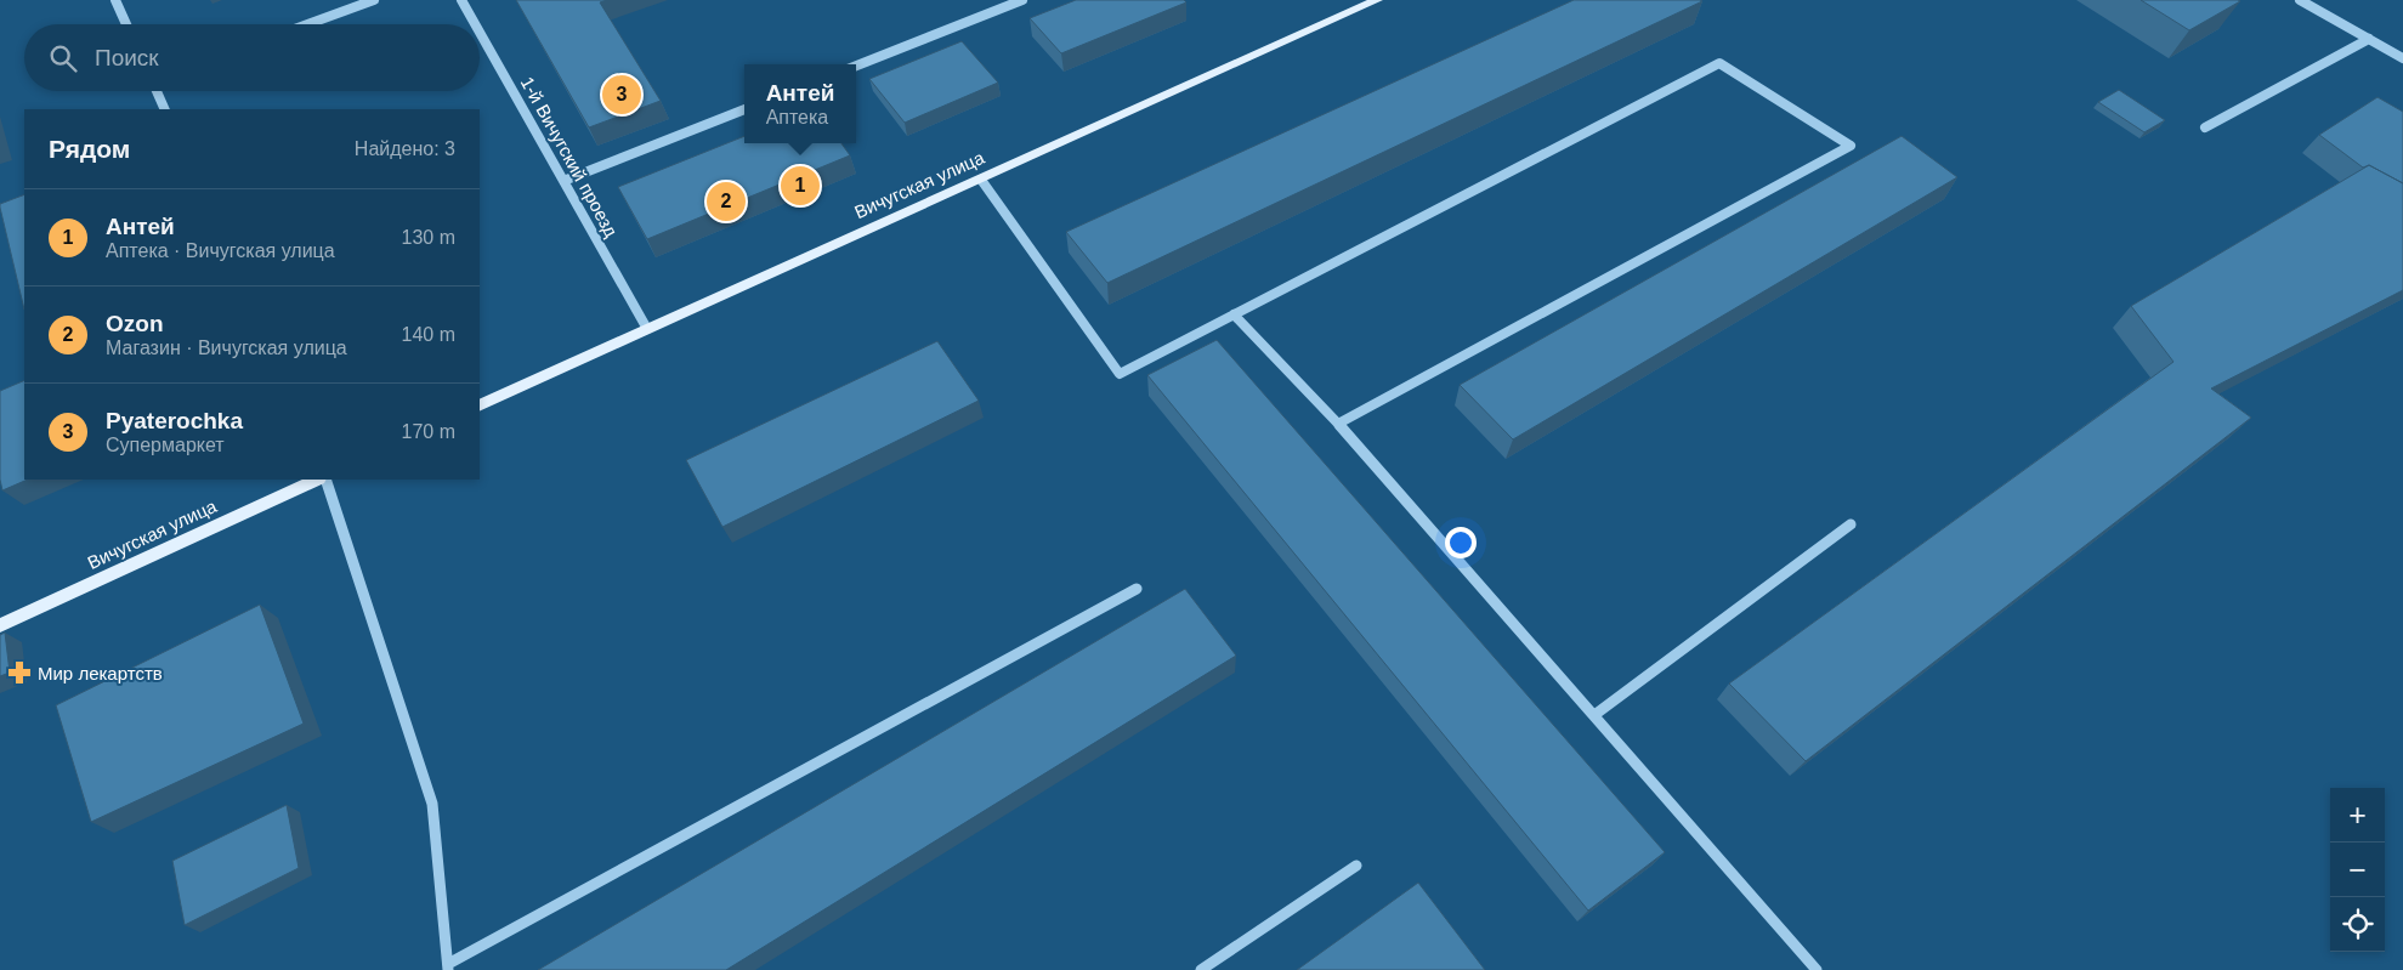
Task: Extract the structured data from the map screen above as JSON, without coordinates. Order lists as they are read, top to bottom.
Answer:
{
  "streets": {
    "main road": ["Вичугская улица"],
    "street": ["1-й Вичугский проезд"]
  },
  "crossings": [
    ["1-й Вичугский проезд", "Вичугская улица"]
  ],
  "places": {
    "pharmacy": ["Мир лекартств"]
  },
  "page": {
    "search": "Поиск",
    "popup": ["Антей", "Аптека"],
    "pins": ["3", "1", "2"],
    "heading": ["Рядом", "Найдено: 3"],
    "list": [
      {
        "mark": "1",
        "name": "Антей",
        "note": "Аптека · Вичугская улица",
        "value": "130 m"
      },
      {
        "mark": "2",
        "name": "Ozon",
        "note": "Магазин · Вичугская улица",
        "value": "140 m"
      },
      {
        "mark": "3",
        "name": "Pyaterochka",
        "note": "Супермаркет",
        "value": "170 m"
      }
    ],
    "map_buttons": ["+", "−"]
  }
}
